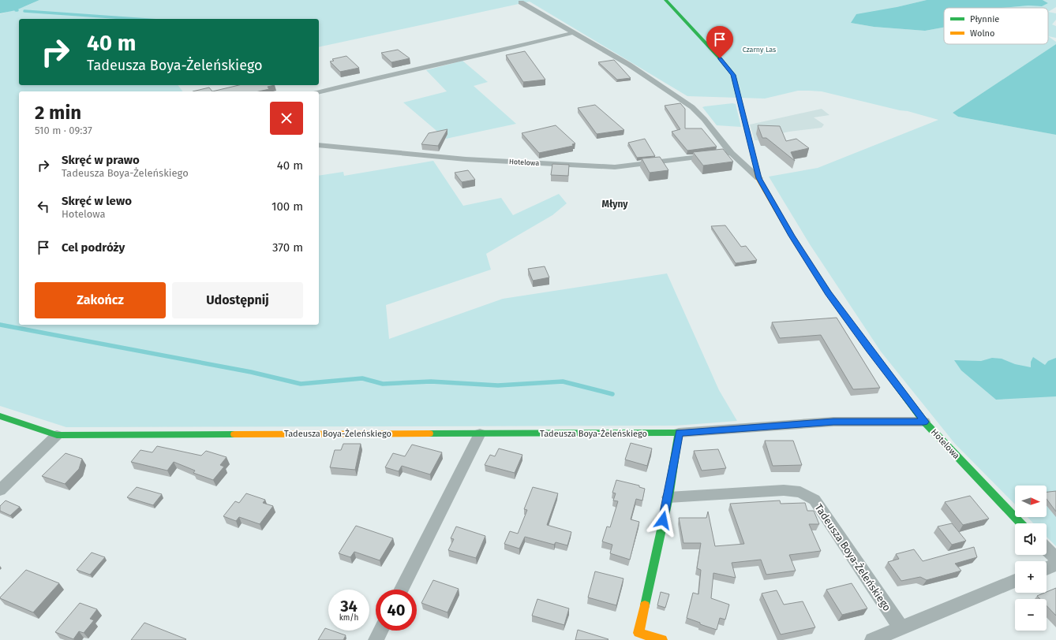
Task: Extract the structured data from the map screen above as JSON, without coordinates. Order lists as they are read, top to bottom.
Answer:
{
  "streets": {
    "street": ["Hotelowa", "Tadeusza Boya-Żeleńskiego"]
  },
  "crossings": [
    ["Hotelowa", "Tadeusza Boya-Żeleńskiego"]
  ],
  "districts": ["Młyny"],
  "parks": ["Czarny Las"],
  "legend": ["Płynnie", "Wolno"],
  "north": "right",
  "page": {
    "turn": ["40 m", "Tadeusza Boya-Żeleńskiego"],
    "heading": ["2 min", "510 m · 09:37"],
    "list": [
      {
        "name": "Skręć w prawo",
        "note": "Tadeusza Boya-Żeleńskiego",
        "value": "40 m"
      },
      {
        "name": "Skręć w lewo",
        "note": "Hotelowa",
        "value": "100 m"
      },
      {
        "name": "Cel podróży",
        "value": "370 m"
      }
    ],
    "buttons": ["Zakończ", "Udostępnij"],
    "map_buttons": ["+", "−"],
    "speed": "34 km/h",
    "limit": "40"
  }
}
